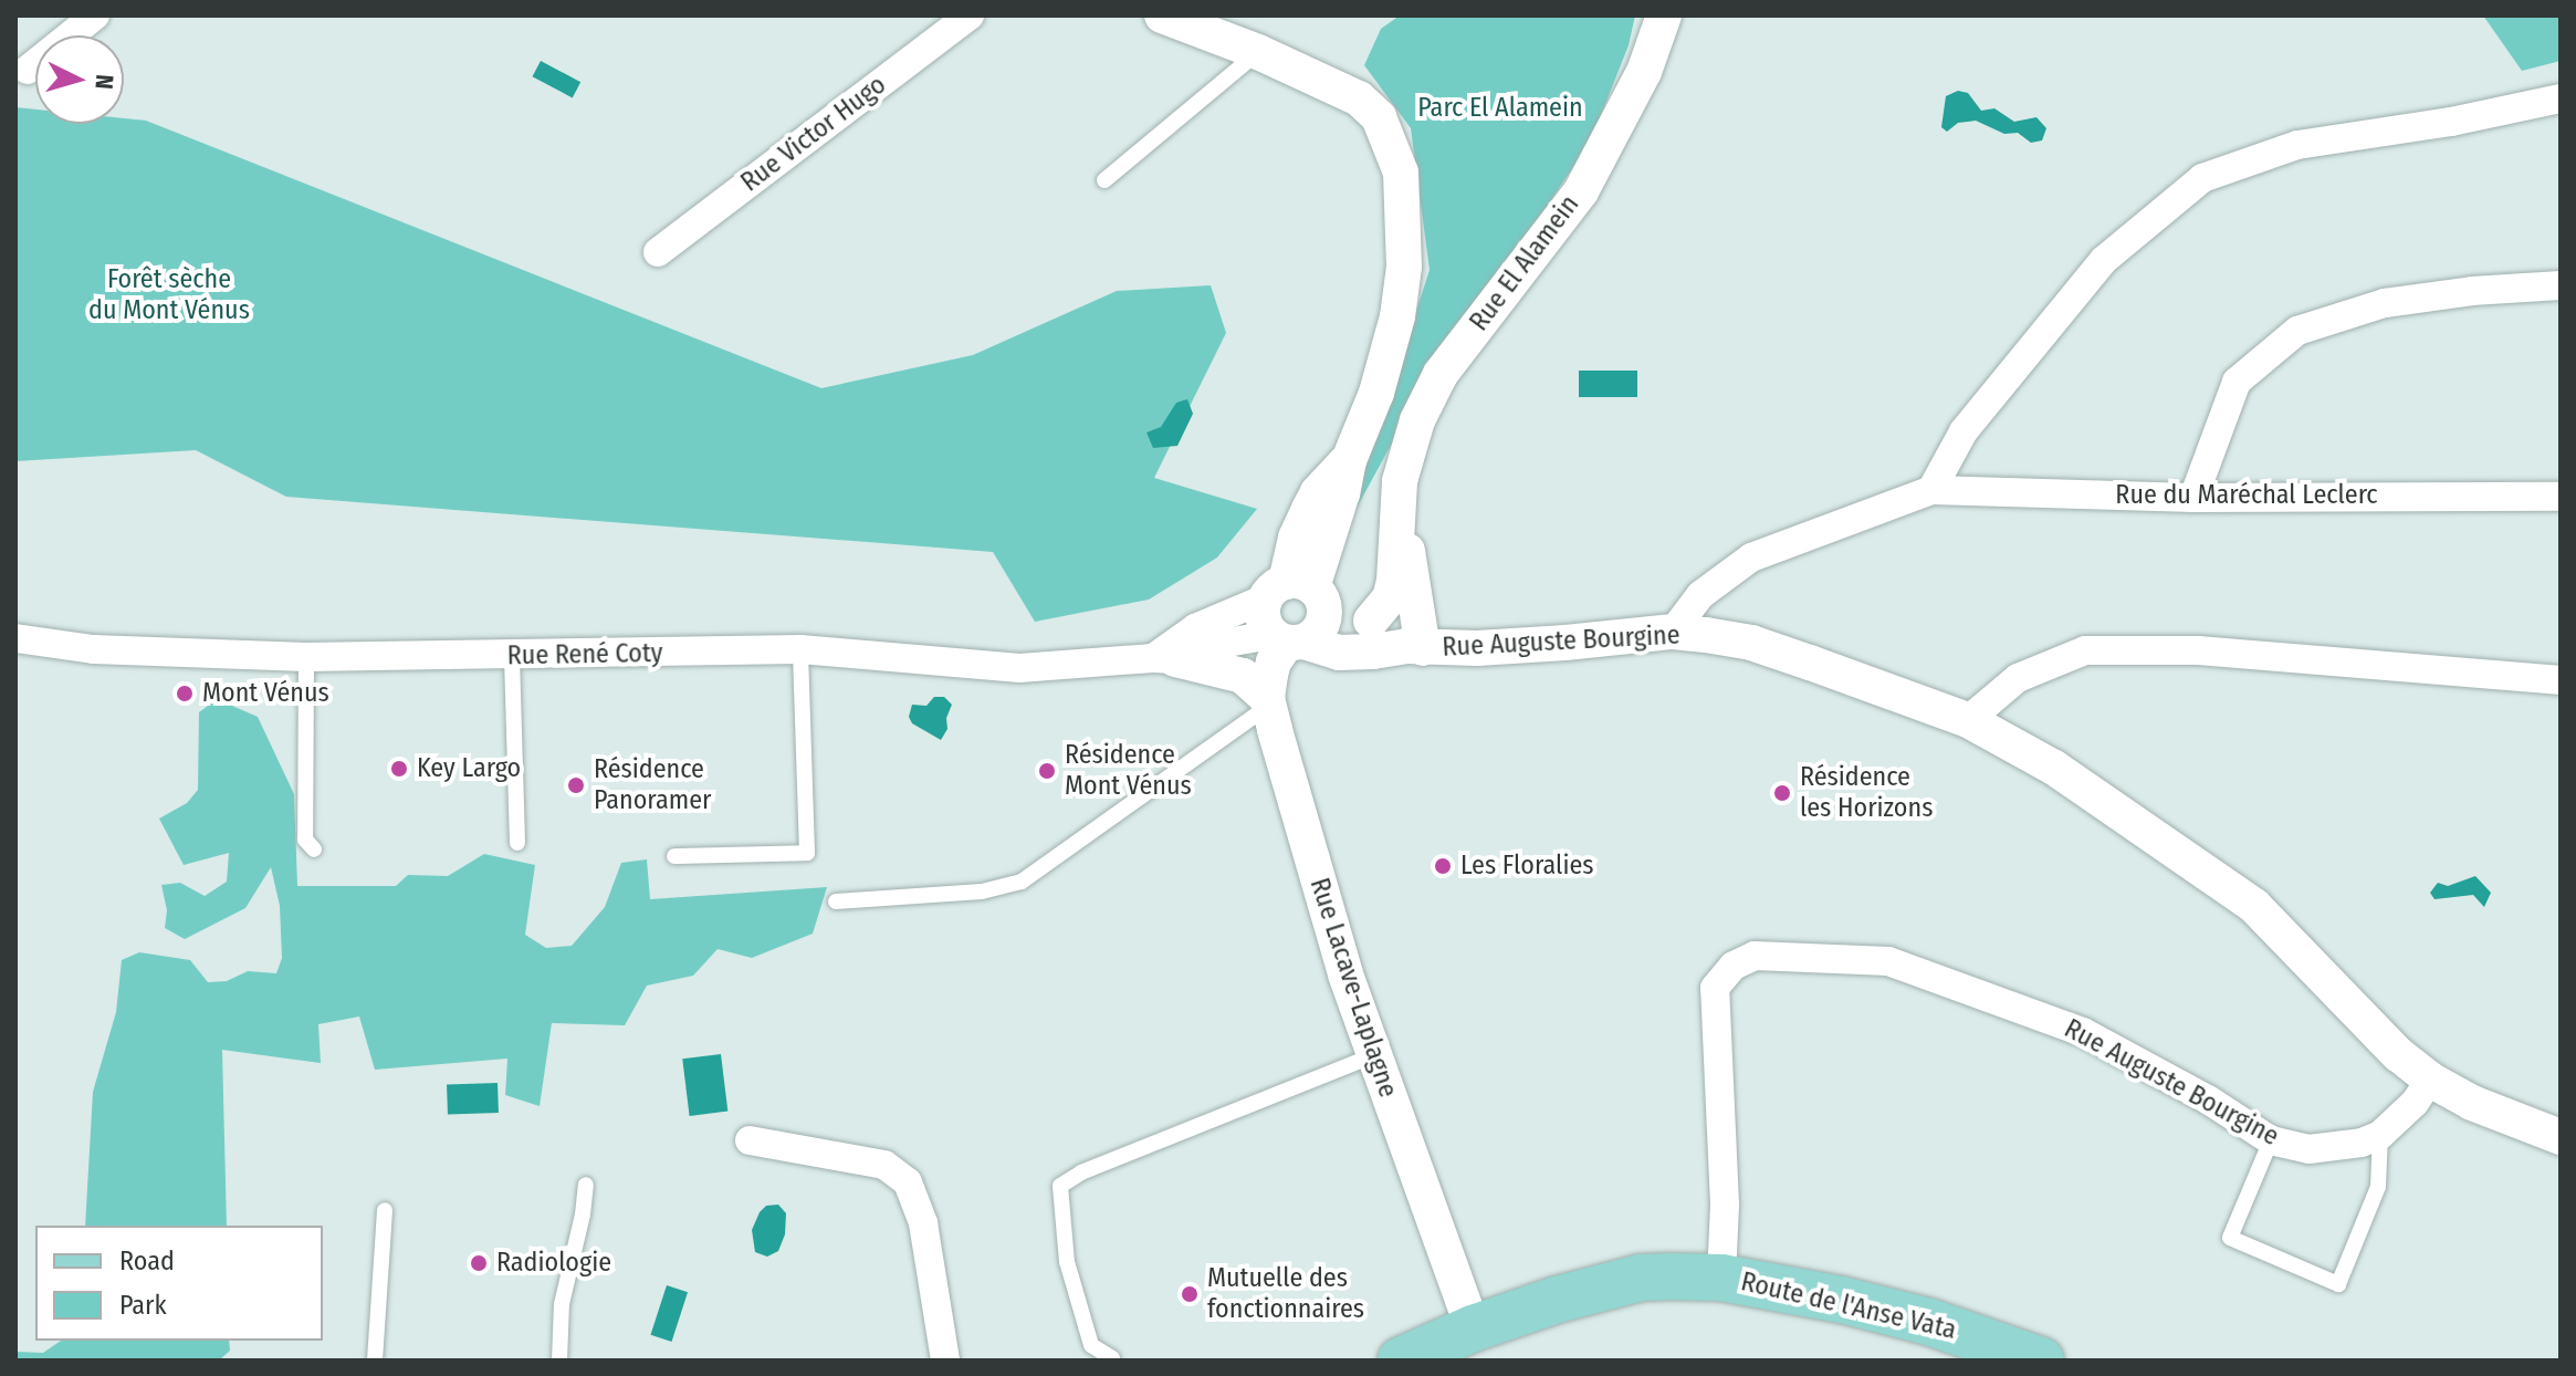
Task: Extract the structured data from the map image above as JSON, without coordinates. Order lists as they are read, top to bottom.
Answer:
{
  "streets": {
    "main road": ["Route de l'Anse Vata"],
    "street": [
      "Rue Victor Hugo",
      "Rue El Alamein",
      "Rue du Maréchal Leclerc",
      "Rue Auguste Bourgine",
      "Rue René Coty",
      "Rue Lacave-Laplagne"
    ]
  },
  "crossings": [
    ["Rue El Alamein", "Rue Auguste Bourgine"],
    ["Rue Auguste Bourgine", "Rue René Coty"],
    ["Rue Auguste Bourgine", "Route de l'Anse Vata"],
    ["Rue Lacave-Laplagne", "Route de l'Anse Vata"]
  ],
  "parks": ["Parc El Alamein", "Forêt sèche du Mont Vénus"],
  "places": [
    "Mont Vénus",
    "Key Largo",
    "Résidence Mont Vénus",
    "Résidence Panoramer",
    "Résidence les Horizons",
    "Les Floralies",
    "Radiologie",
    "Mutuelle des fonctionnaires"
  ],
  "legend": ["Road", "Park"],
  "north": "right"
}
